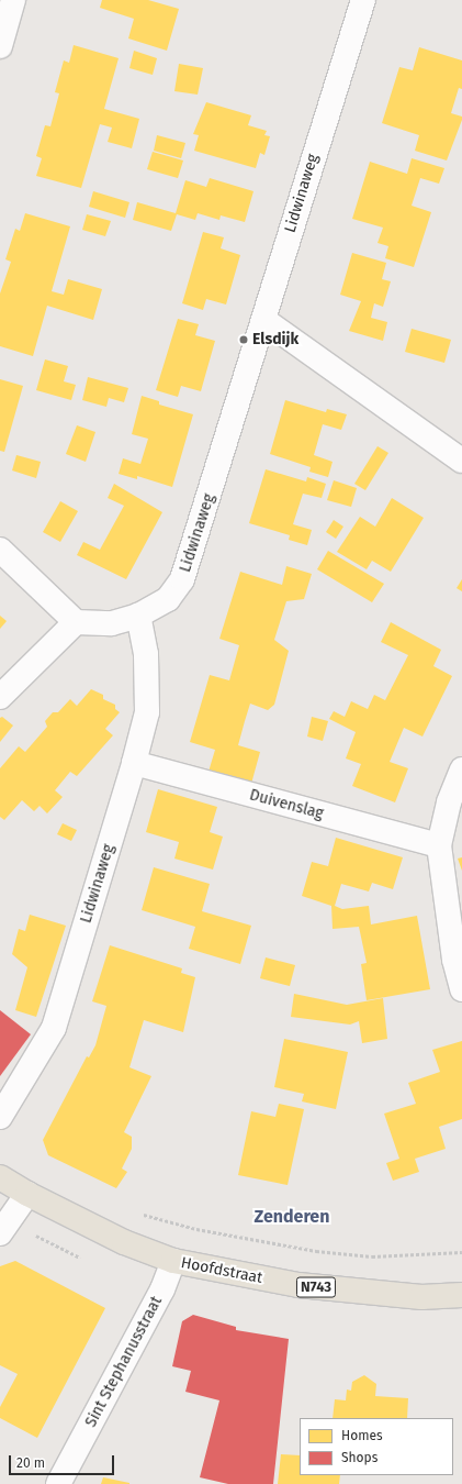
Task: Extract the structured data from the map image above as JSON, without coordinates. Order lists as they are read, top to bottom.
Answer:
{
  "streets": {
    "main road": ["Hoofdstraat", "N743"],
    "street": ["Lidwinaweg", "Duivenslag", "Sint Stephanusstraat"]
  },
  "crossings": [
    ["Lidwinaweg", "Duivenslag"],
    ["Hoofdstraat", "Sint Stephanusstraat"]
  ],
  "districts": ["Zenderen"],
  "places": ["Elsdijk"],
  "legend": ["Homes", "Shops"],
  "scale_bar": "20 m"
}
